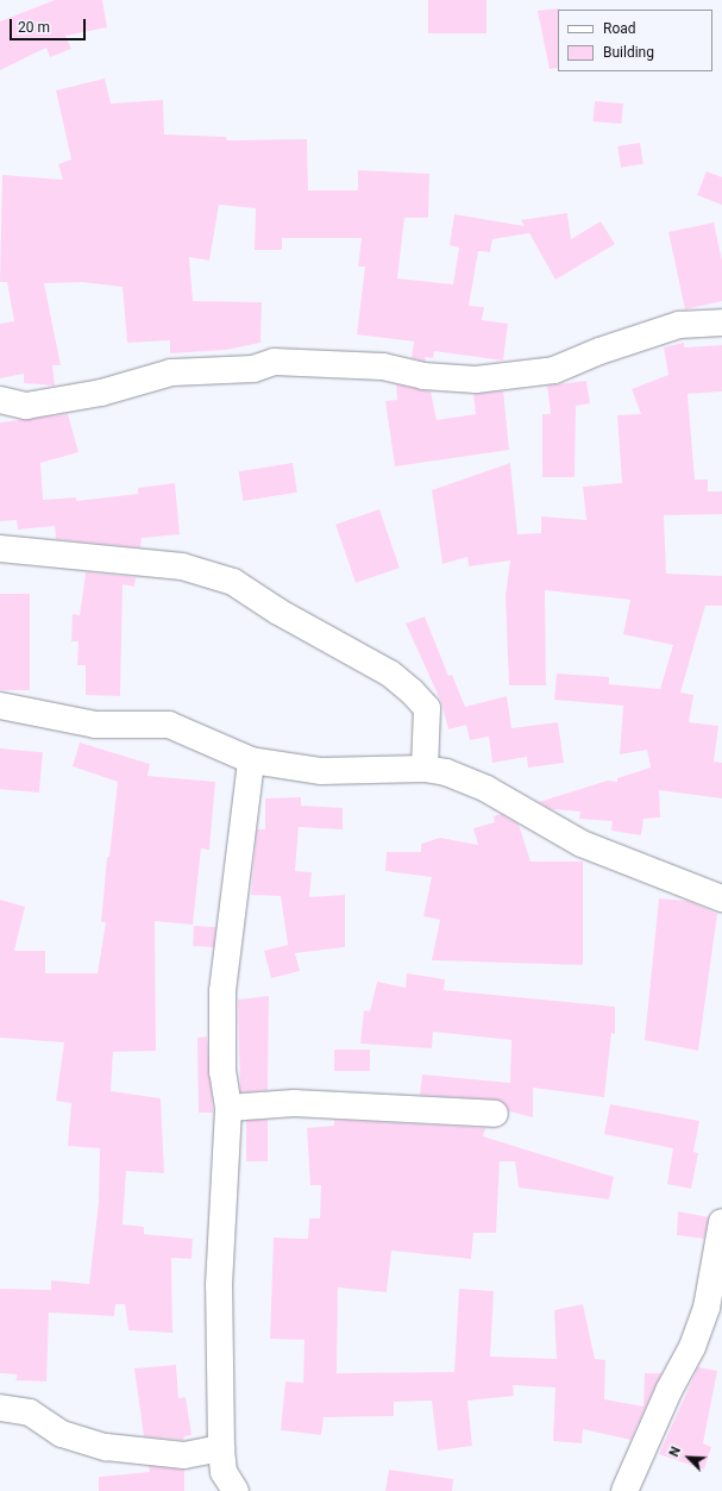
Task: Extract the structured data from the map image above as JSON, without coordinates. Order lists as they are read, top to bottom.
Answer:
{
  "legend": ["Road", "Building"],
  "scale_bar": "20 m",
  "north": "top left"
}
